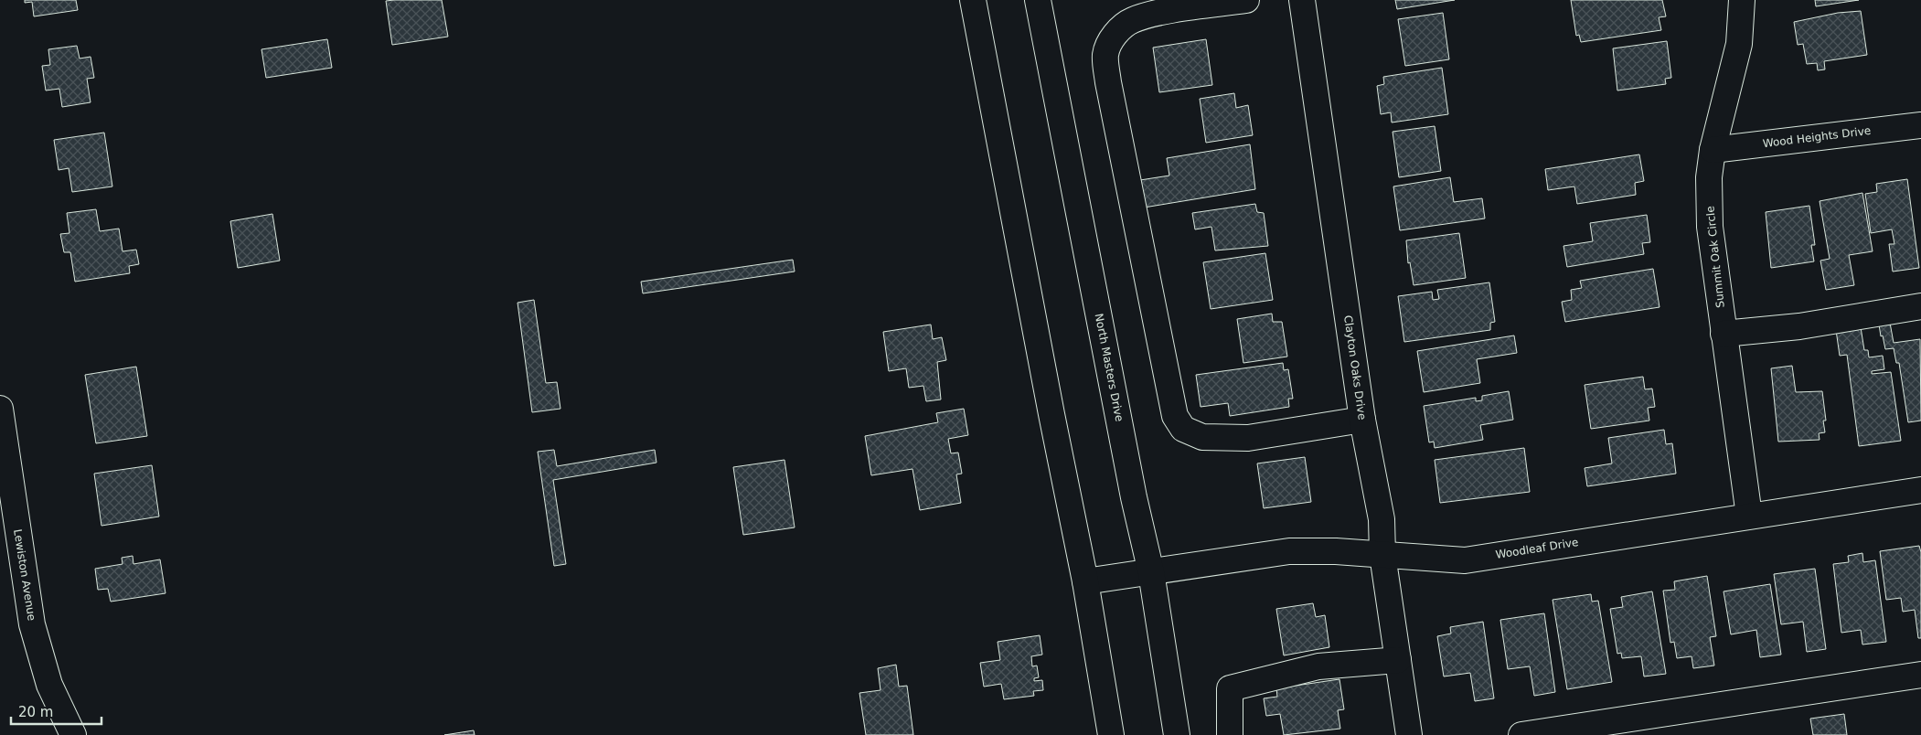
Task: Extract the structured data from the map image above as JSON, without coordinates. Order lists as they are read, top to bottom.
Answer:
{
  "streets": {
    "street": [
      "Wood Heights Drive",
      "Summit Oak Circle",
      "North Masters Drive",
      "Clayton Oaks Drive",
      "Woodleaf Drive",
      "Lewiston Avenue"
    ]
  },
  "crossings": [
    ["Wood Heights Drive", "Summit Oak Circle"],
    ["Summit Oak Circle", "Woodleaf Drive"],
    ["North Masters Drive", "Woodleaf Drive"],
    ["Clayton Oaks Drive", "Woodleaf Drive"]
  ],
  "scale_bar": "20 m"
}
